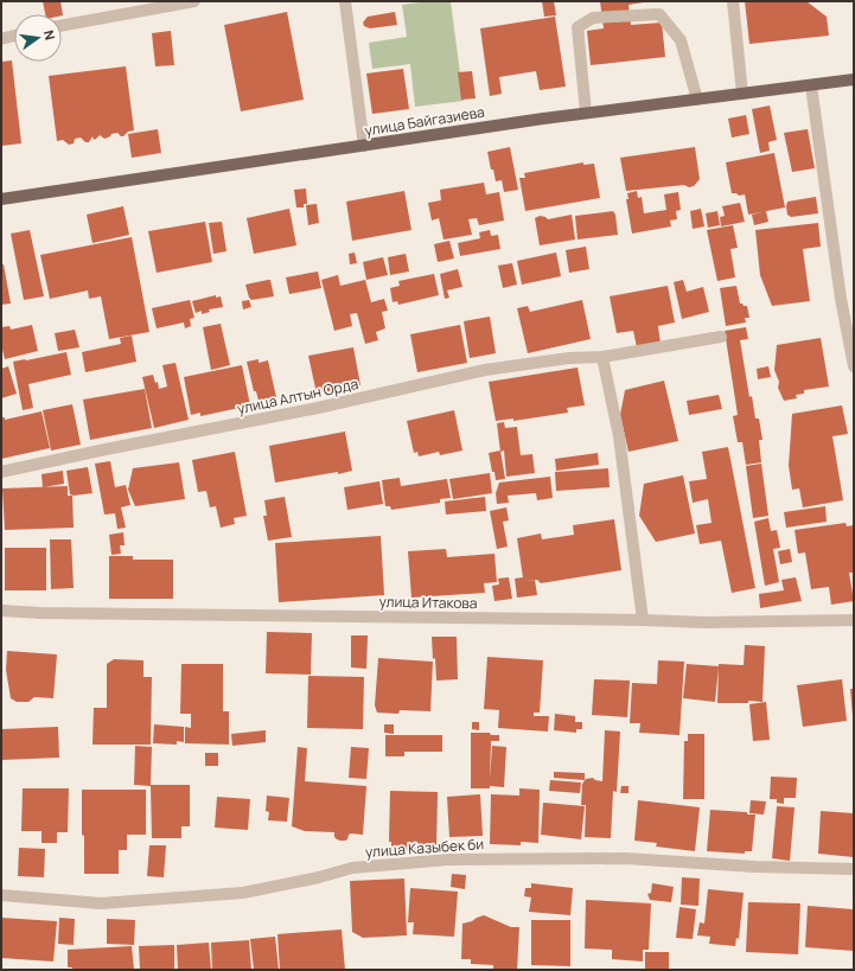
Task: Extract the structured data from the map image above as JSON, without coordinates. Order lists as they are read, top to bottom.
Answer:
{
  "streets": {
    "main road": ["улица Байгазиева"],
    "street": ["улица Алтын Орда", "улица Итакова", "улица Казыбек би"]
  },
  "north": "right"
}
